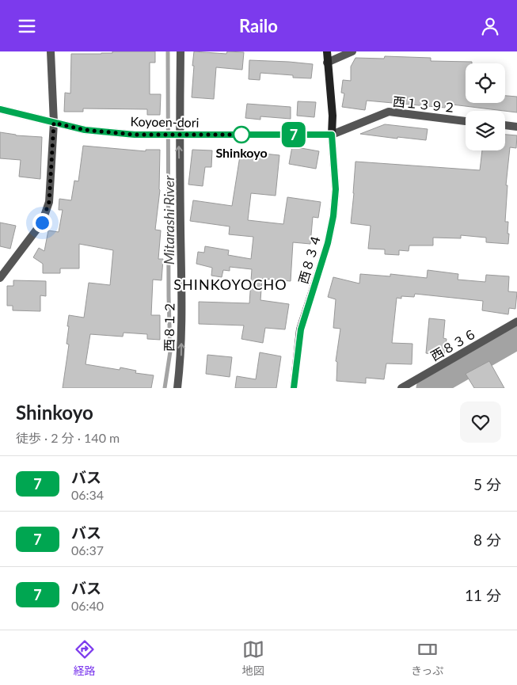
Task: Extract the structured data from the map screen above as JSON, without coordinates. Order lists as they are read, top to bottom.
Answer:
{
  "streets": {
    "street": [
      "西１３９２",
      "Koyoen-dori",
      "西８３４",
      "西８１２",
      "西８３６"
    ]
  },
  "crossings": [
    ["西１３９２", "Koyoen-dori"],
    ["西１３９２", "西８３４"],
    ["Koyoen-dori", "西８３４"],
    ["Koyoen-dori", "西８１２"]
  ],
  "one_way": ["西８１２"],
  "districts": ["SHINKOYOCHO"],
  "water": ["Mitarashi River"],
  "places": ["Shinkoyo"],
  "lines": ["bus line 7"],
  "page": {
    "header": "Railo",
    "on_map": "7",
    "heading": ["Shinkoyo", "徒歩 · 2 分 · 140 m"],
    "list": [
      {
        "mark": "7",
        "name": "バス",
        "note": "06:34",
        "value": "5 分"
      },
      {
        "mark": "7",
        "name": "バス",
        "note": "06:37",
        "value": "8 分"
      },
      {
        "mark": "7",
        "name": "バス",
        "note": "06:40",
        "value": "11 分"
      }
    ],
    "tabs": ["経路", "地図", "きっぷ"]
  }
}
